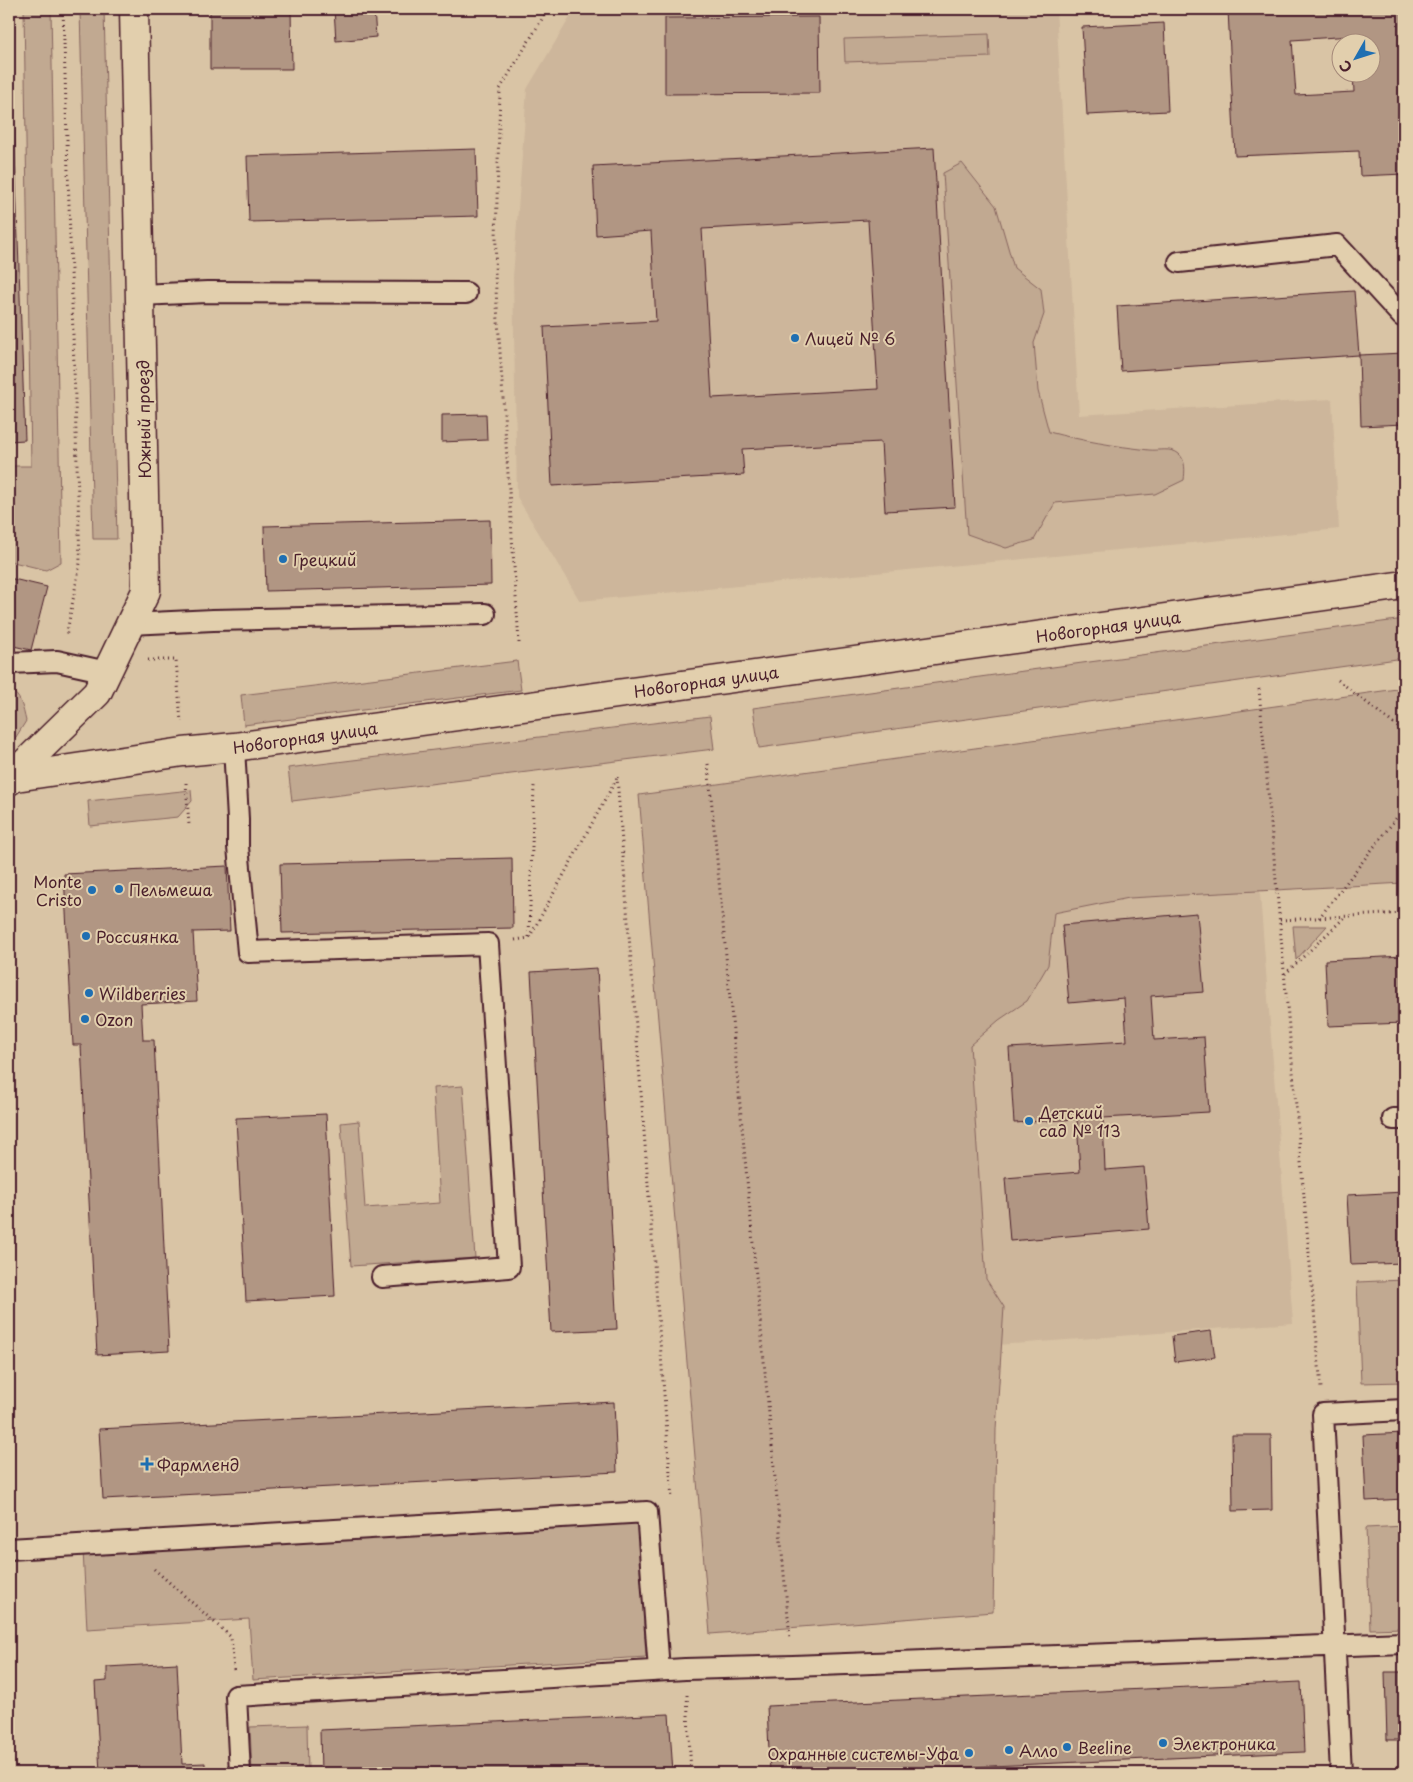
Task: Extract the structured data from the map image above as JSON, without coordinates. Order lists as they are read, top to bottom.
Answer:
{
  "streets": {
    "street": ["Южный проезд", "Новогорная улица"]
  },
  "crossings": [
    ["Южный проезд", "Новогорная улица"]
  ],
  "places": {
    "other": [
      "Лицей № 6",
      "Грецкий",
      "Пельмеша",
      "Monte Cristo",
      "Россиянка",
      "Wildberries",
      "Ozon",
      "Детский сад № 113",
      "Электроника",
      "Beeline",
      "Алло",
      "Охранные системы-Уфа"
    ],
    "health": ["Фармленд"]
  },
  "north": "bottom left"
}
